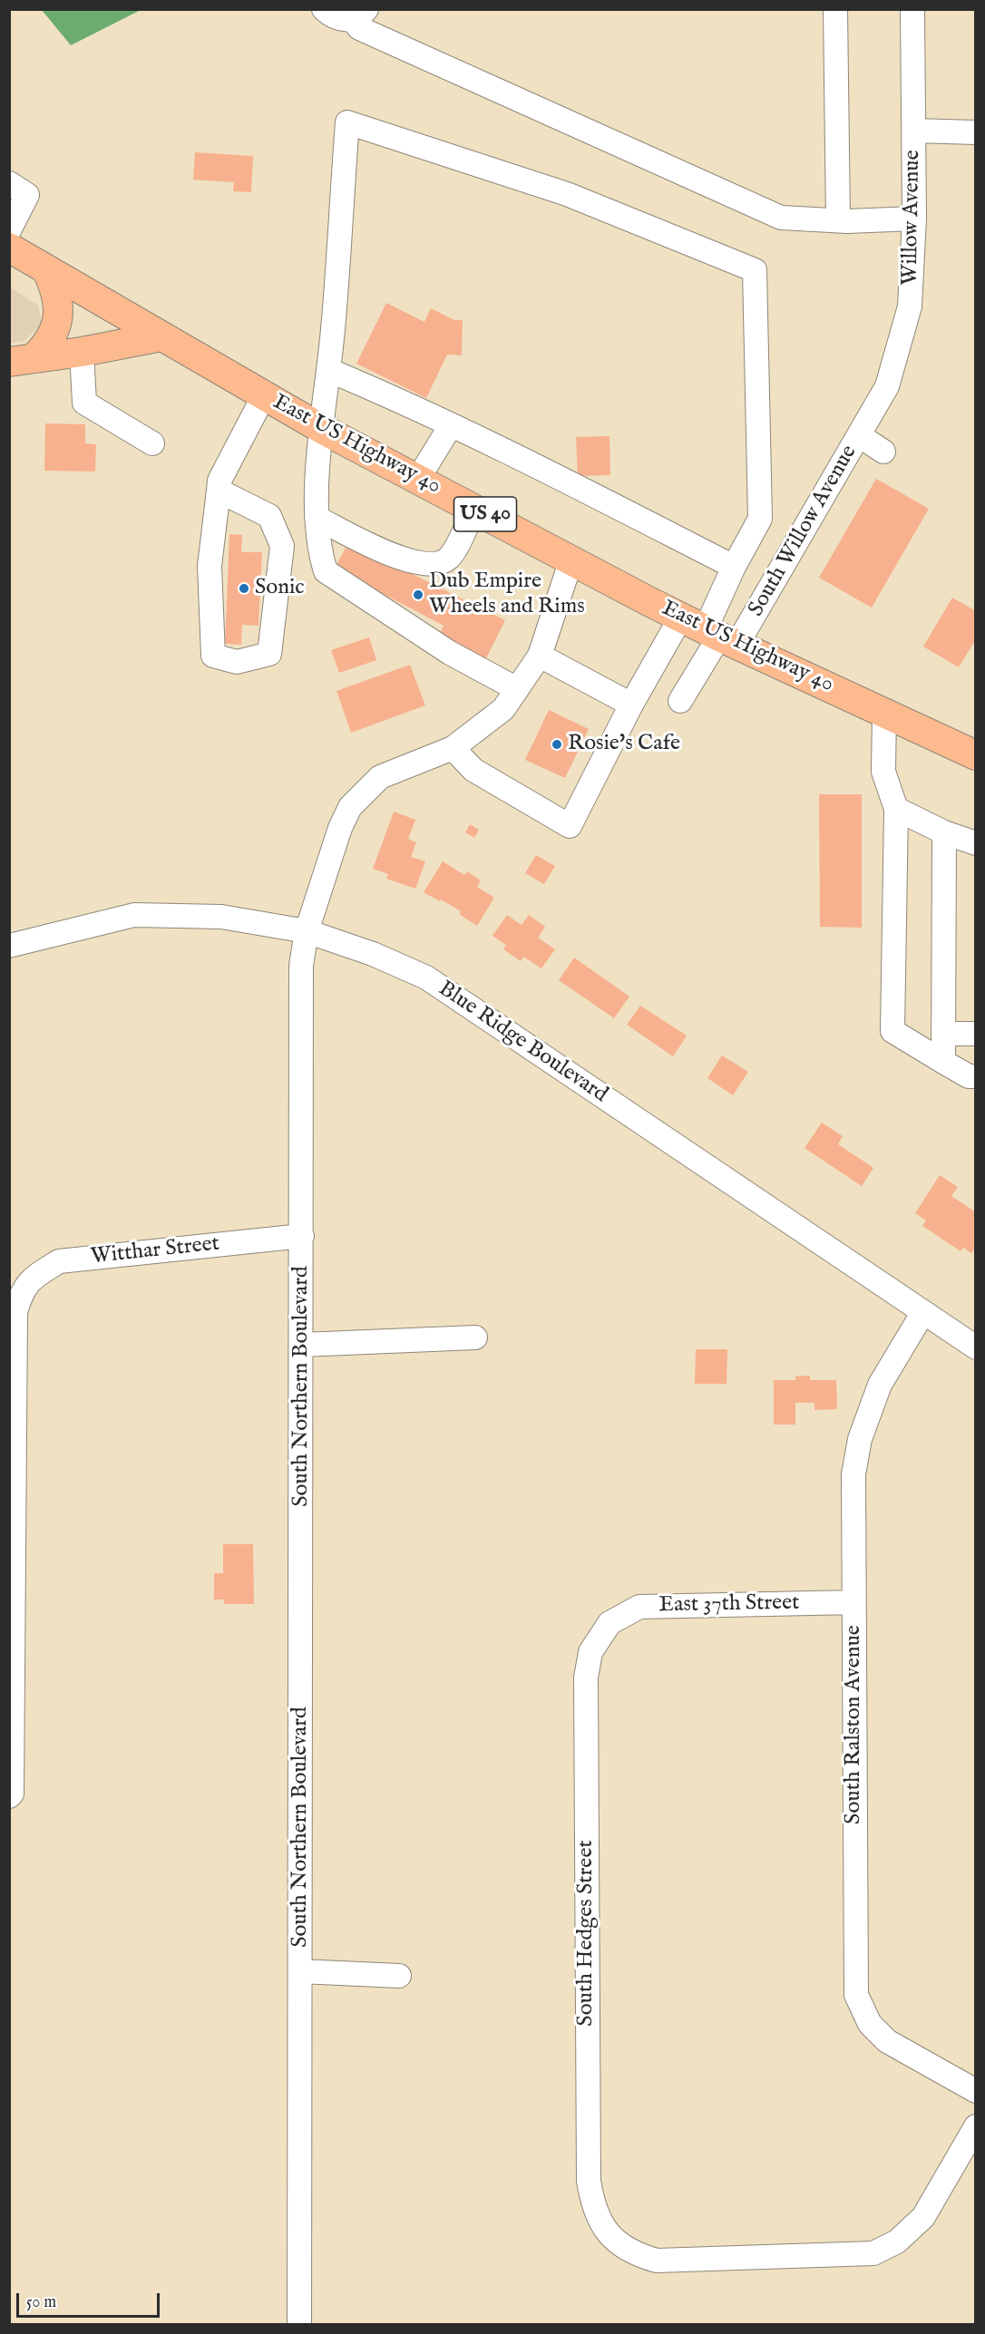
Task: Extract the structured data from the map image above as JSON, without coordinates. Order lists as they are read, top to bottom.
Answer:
{
  "streets": {
    "main road": ["East US Highway 40", "US 40"],
    "street": [
      "Willow Avenue",
      "South Willow Avenue",
      "Blue Ridge Boulevard",
      "Witthar Street",
      "South Northern Boulevard",
      "East 37th Street",
      "South Ralston Avenue",
      "South Hedges Street"
    ]
  },
  "crossings": [
    ["Willow Avenue", "South Willow Avenue"],
    ["East US Highway 40", "South Willow Avenue"],
    ["East US Highway 40", "South Northern Boulevard"],
    ["Blue Ridge Boulevard", "South Northern Boulevard"],
    ["Blue Ridge Boulevard", "South Ralston Avenue"],
    ["Witthar Street", "South Northern Boulevard"],
    ["East 37th Street", "South Ralston Avenue"],
    ["East 37th Street", "South Hedges Street"]
  ],
  "places": ["Sonic", "Dub Empire Wheels and Rims", "Rosie's Cafe"],
  "scale_bar": "50 m"
}
